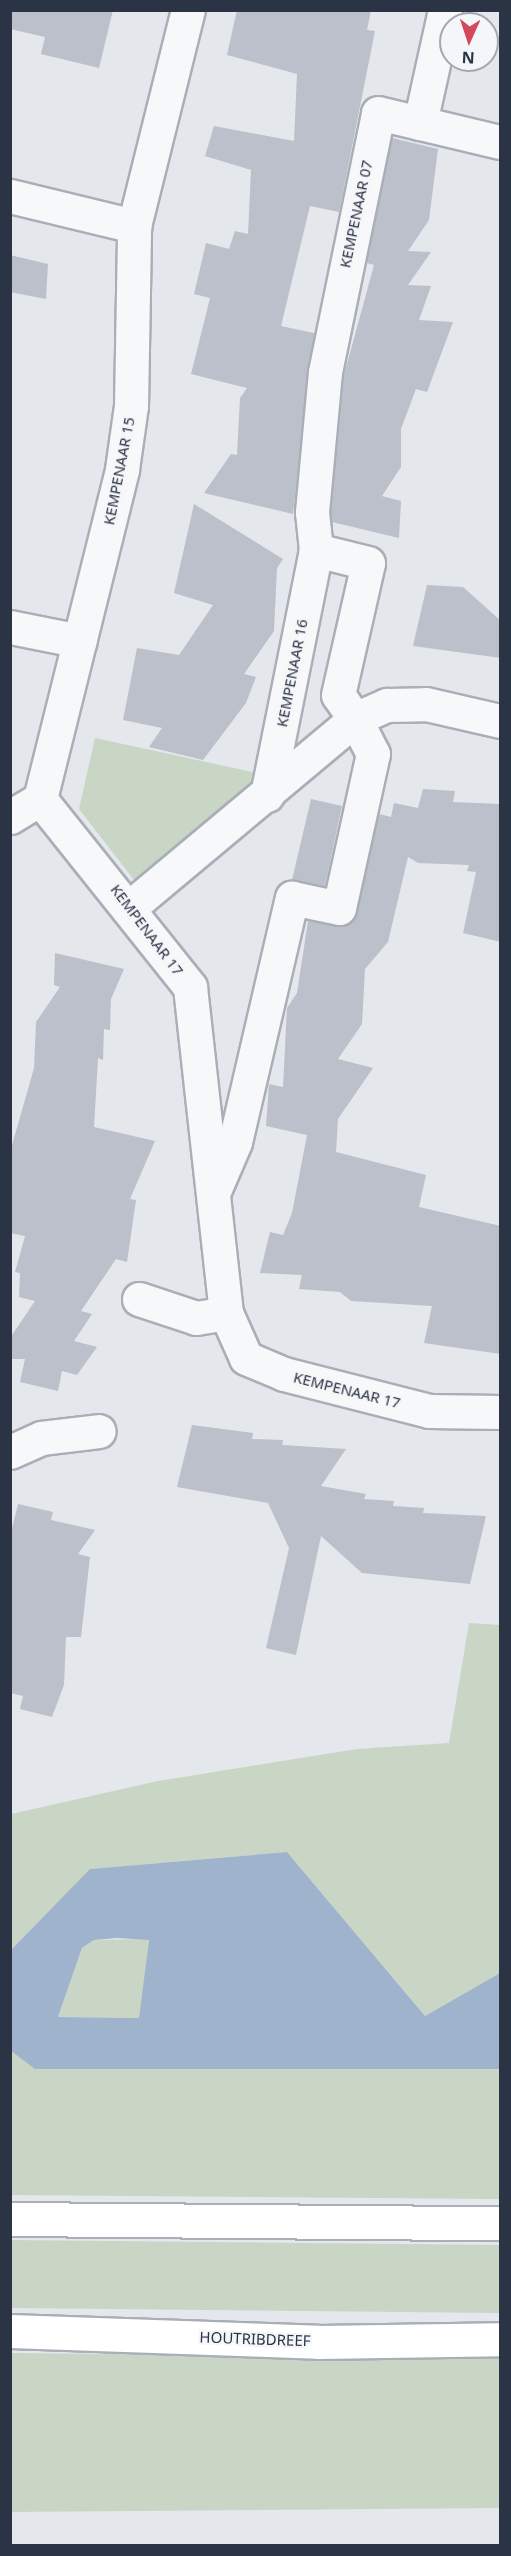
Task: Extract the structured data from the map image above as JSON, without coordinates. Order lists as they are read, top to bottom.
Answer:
{
  "streets": {
    "main road": ["HOUTRIBDREEF"],
    "street": [
      "KEMPENAAR 07",
      "KEMPENAAR 15",
      "KEMPENAAR 16",
      "KEMPENAAR 17"
    ]
  },
  "crossings": [
    ["KEMPENAAR 07", "KEMPENAAR 16"],
    ["KEMPENAAR 15", "KEMPENAAR 17"]
  ],
  "north": "bottom"
}
